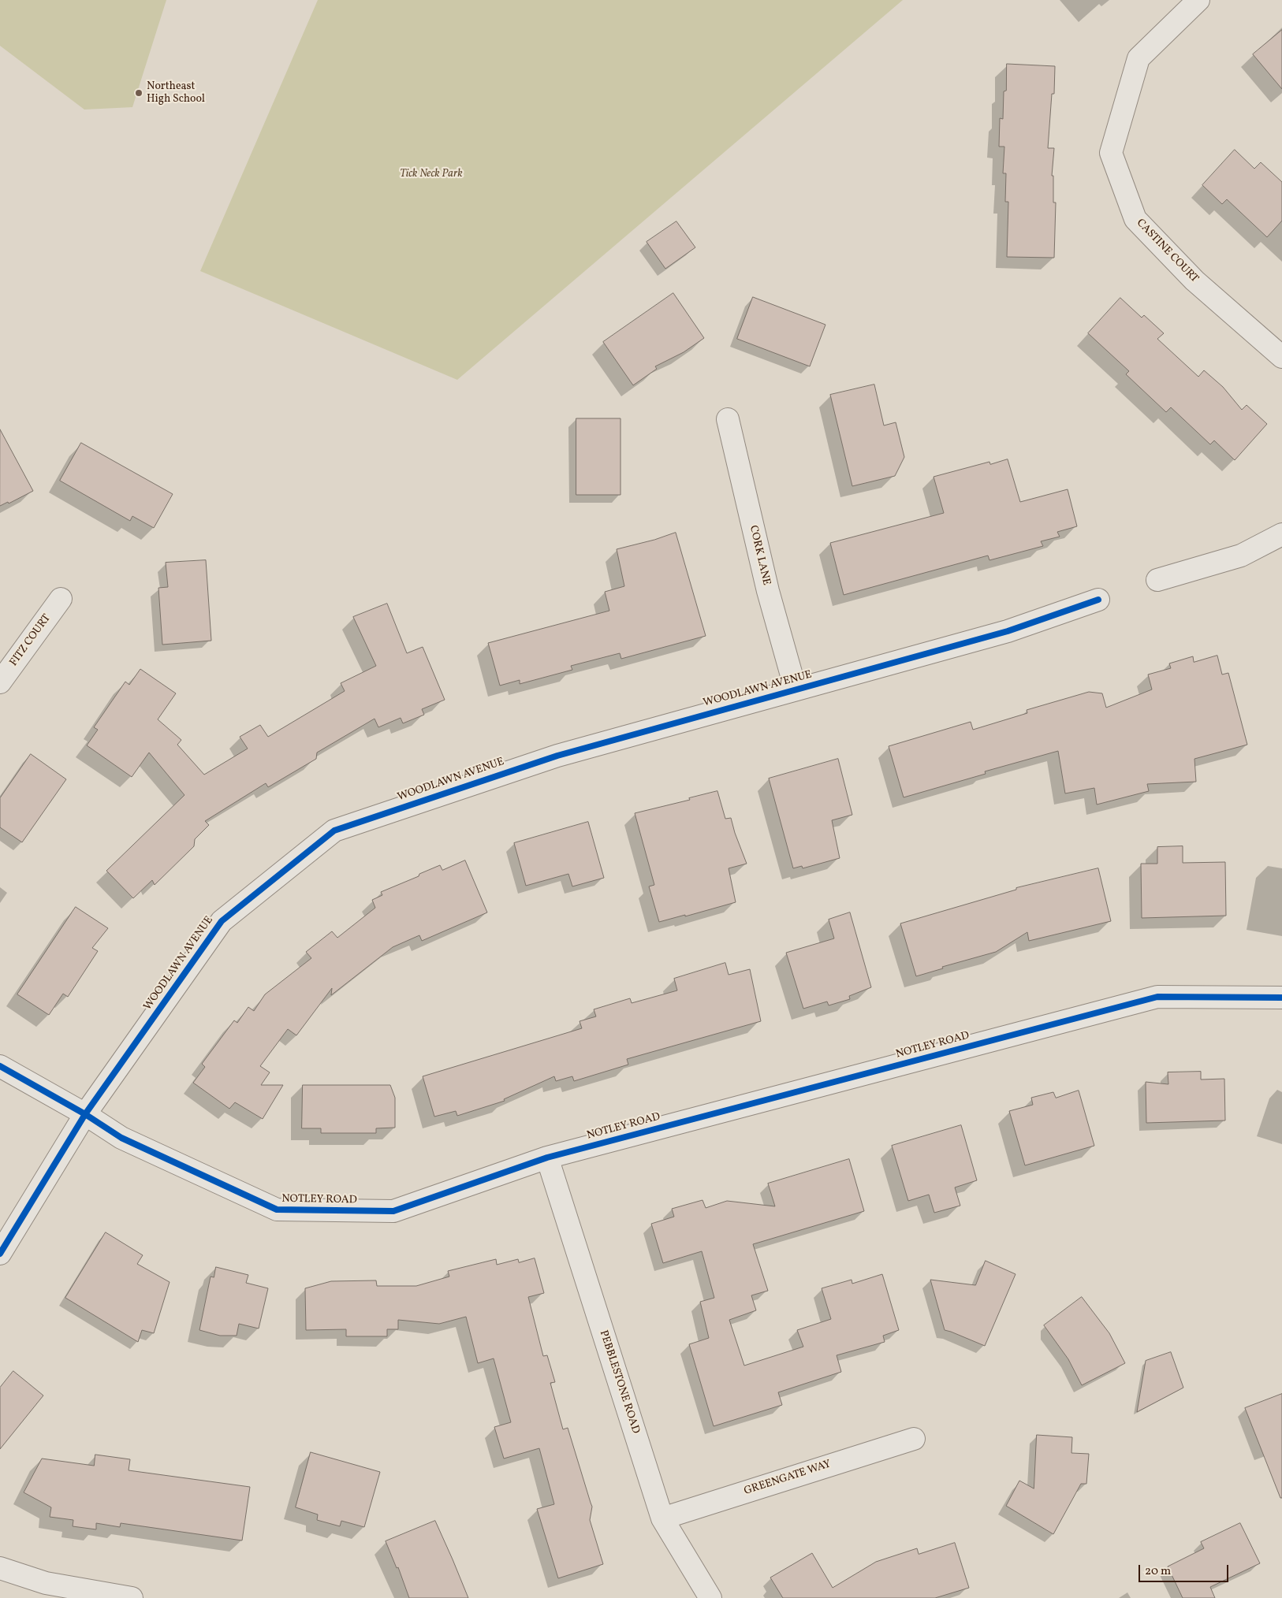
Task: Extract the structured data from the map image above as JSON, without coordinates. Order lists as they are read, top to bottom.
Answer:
{
  "streets": {
    "street": [
      "CASTINE COURT",
      "CORK LANE",
      "FITZ COURT",
      "WOODLAWN AVENUE",
      "NOTLEY ROAD",
      "PEBBLESTONE ROAD",
      "GREENGATE WAY"
    ]
  },
  "crossings": [
    ["CORK LANE", "WOODLAWN AVENUE"],
    ["WOODLAWN AVENUE", "NOTLEY ROAD"],
    ["NOTLEY ROAD", "PEBBLESTONE ROAD"],
    ["PEBBLESTONE ROAD", "GREENGATE WAY"]
  ],
  "parks": ["Tick Neck Park"],
  "places": ["Northeast High School"],
  "scale_bar": "20 m"
}
